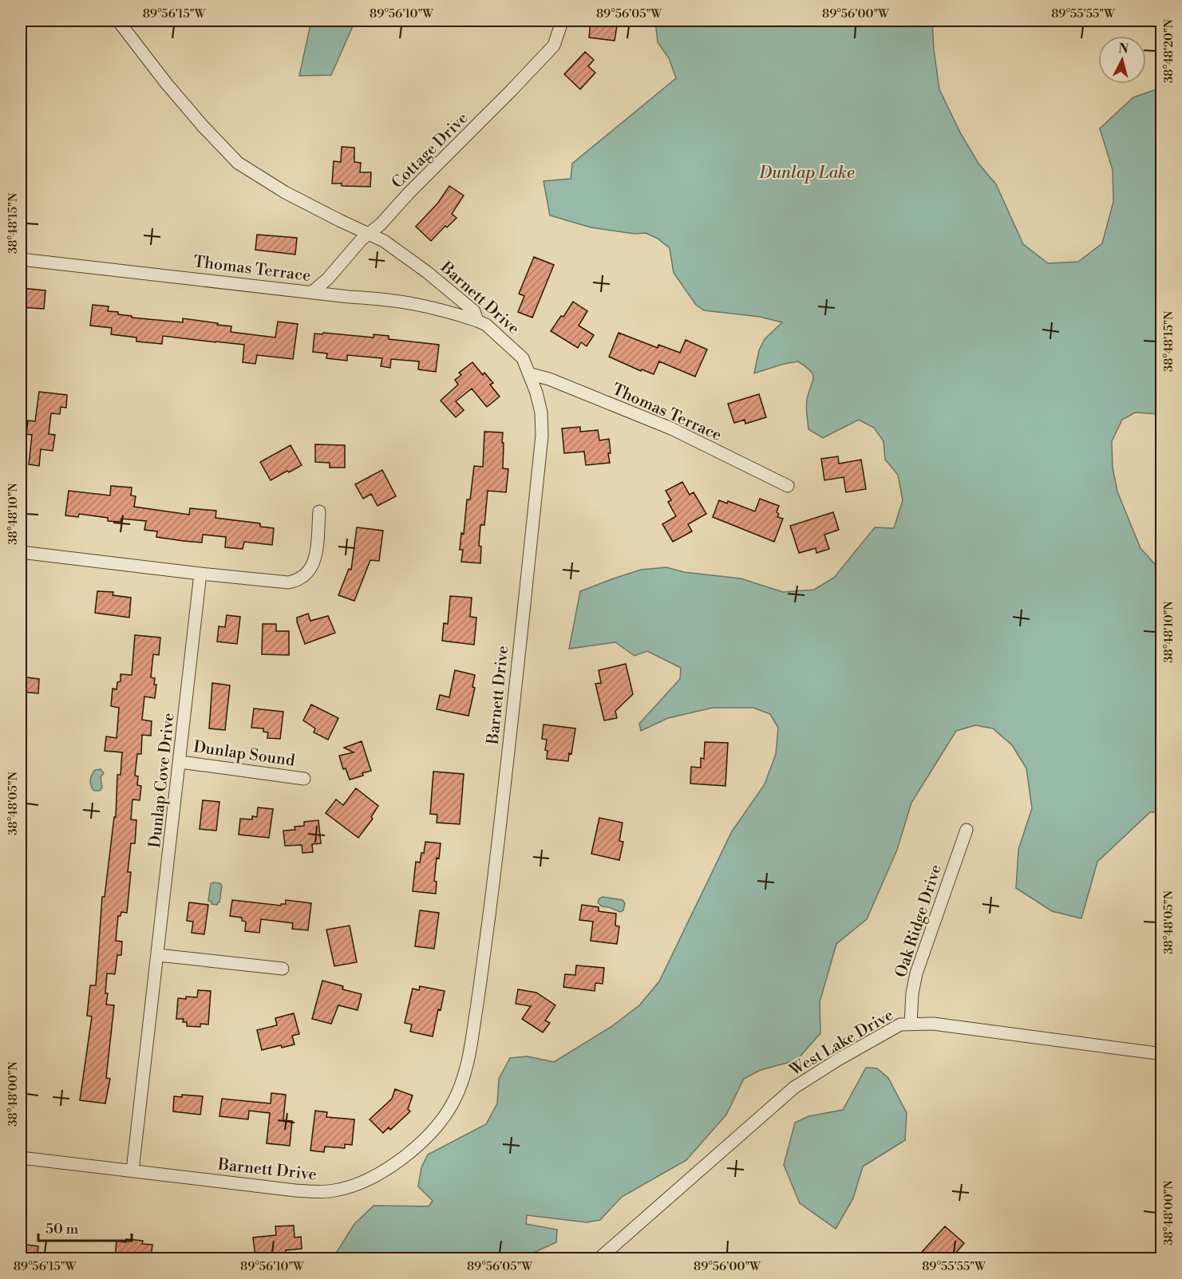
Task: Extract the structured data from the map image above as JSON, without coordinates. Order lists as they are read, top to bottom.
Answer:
{
  "streets": {
    "street": [
      "Cottage Drive",
      "Thomas Terrace",
      "Barnett Drive",
      "Dunlap Sound",
      "Dunlap Cove Drive",
      "Oak Ridge Drive",
      "West Lake Drive"
    ]
  },
  "crossings": [
    ["Cottage Drive", "Thomas Terrace"],
    ["Cottage Drive", "Barnett Drive"],
    ["Thomas Terrace", "Barnett Drive"],
    ["Barnett Drive", "Dunlap Cove Drive"],
    ["Dunlap Sound", "Dunlap Cove Drive"],
    ["Oak Ridge Drive", "West Lake Drive"]
  ],
  "water": ["Dunlap Lake"],
  "scale_bar": "50 m",
  "north": "top",
  "coordinates": [
    "89°56'15\"W",
    "89°56'10\"W",
    "89°56'05\"W",
    "89°56'00\"W",
    "89°55'55\"W",
    "38°48'20\"N",
    "38°48'15\"N",
    "38°48'10\"N",
    "38°48'05\"N",
    "38°48'00\"N"
  ]
}
